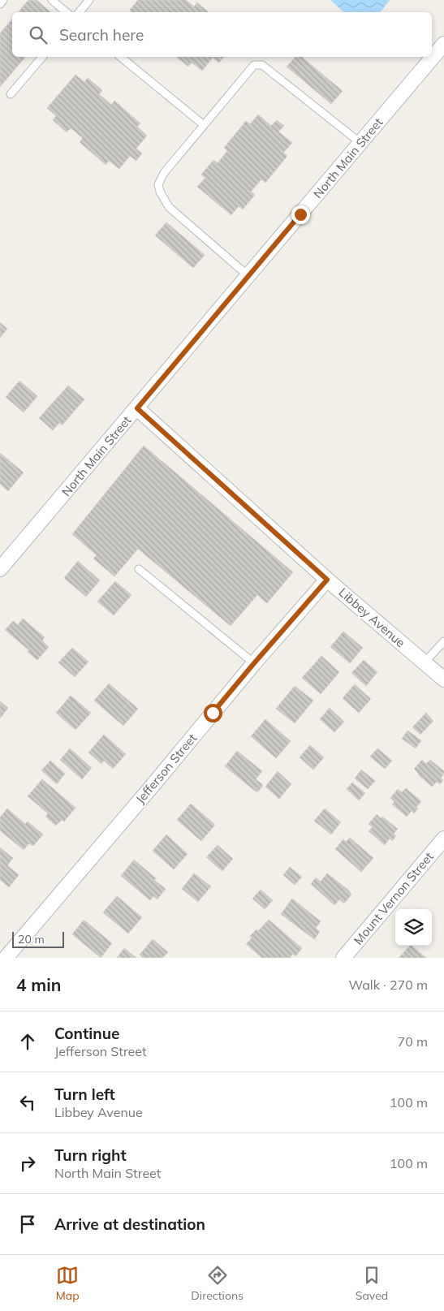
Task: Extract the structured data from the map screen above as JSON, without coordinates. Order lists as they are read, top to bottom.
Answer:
{
  "streets": {
    "street": [
      "North Main Street",
      "Libbey Avenue",
      "Jefferson Street",
      "Mount Vernon Street"
    ]
  },
  "crossings": [
    ["North Main Street", "Libbey Avenue"],
    ["Libbey Avenue", "Jefferson Street"]
  ],
  "scale_bar": "20 m",
  "page": {
    "search": "Search here",
    "scale": "20 m",
    "heading": ["4 min", "Walk · 270 m"],
    "list": [
      ["Continue", "Jefferson Street", "70 m"],
      ["Turn left", "Libbey Avenue", "100 m"],
      ["Turn right", "North Main Street", "100 m"],
      "Arrive at destination"
    ],
    "nav": ["Map", "Directions", "Saved"]
  }
}
